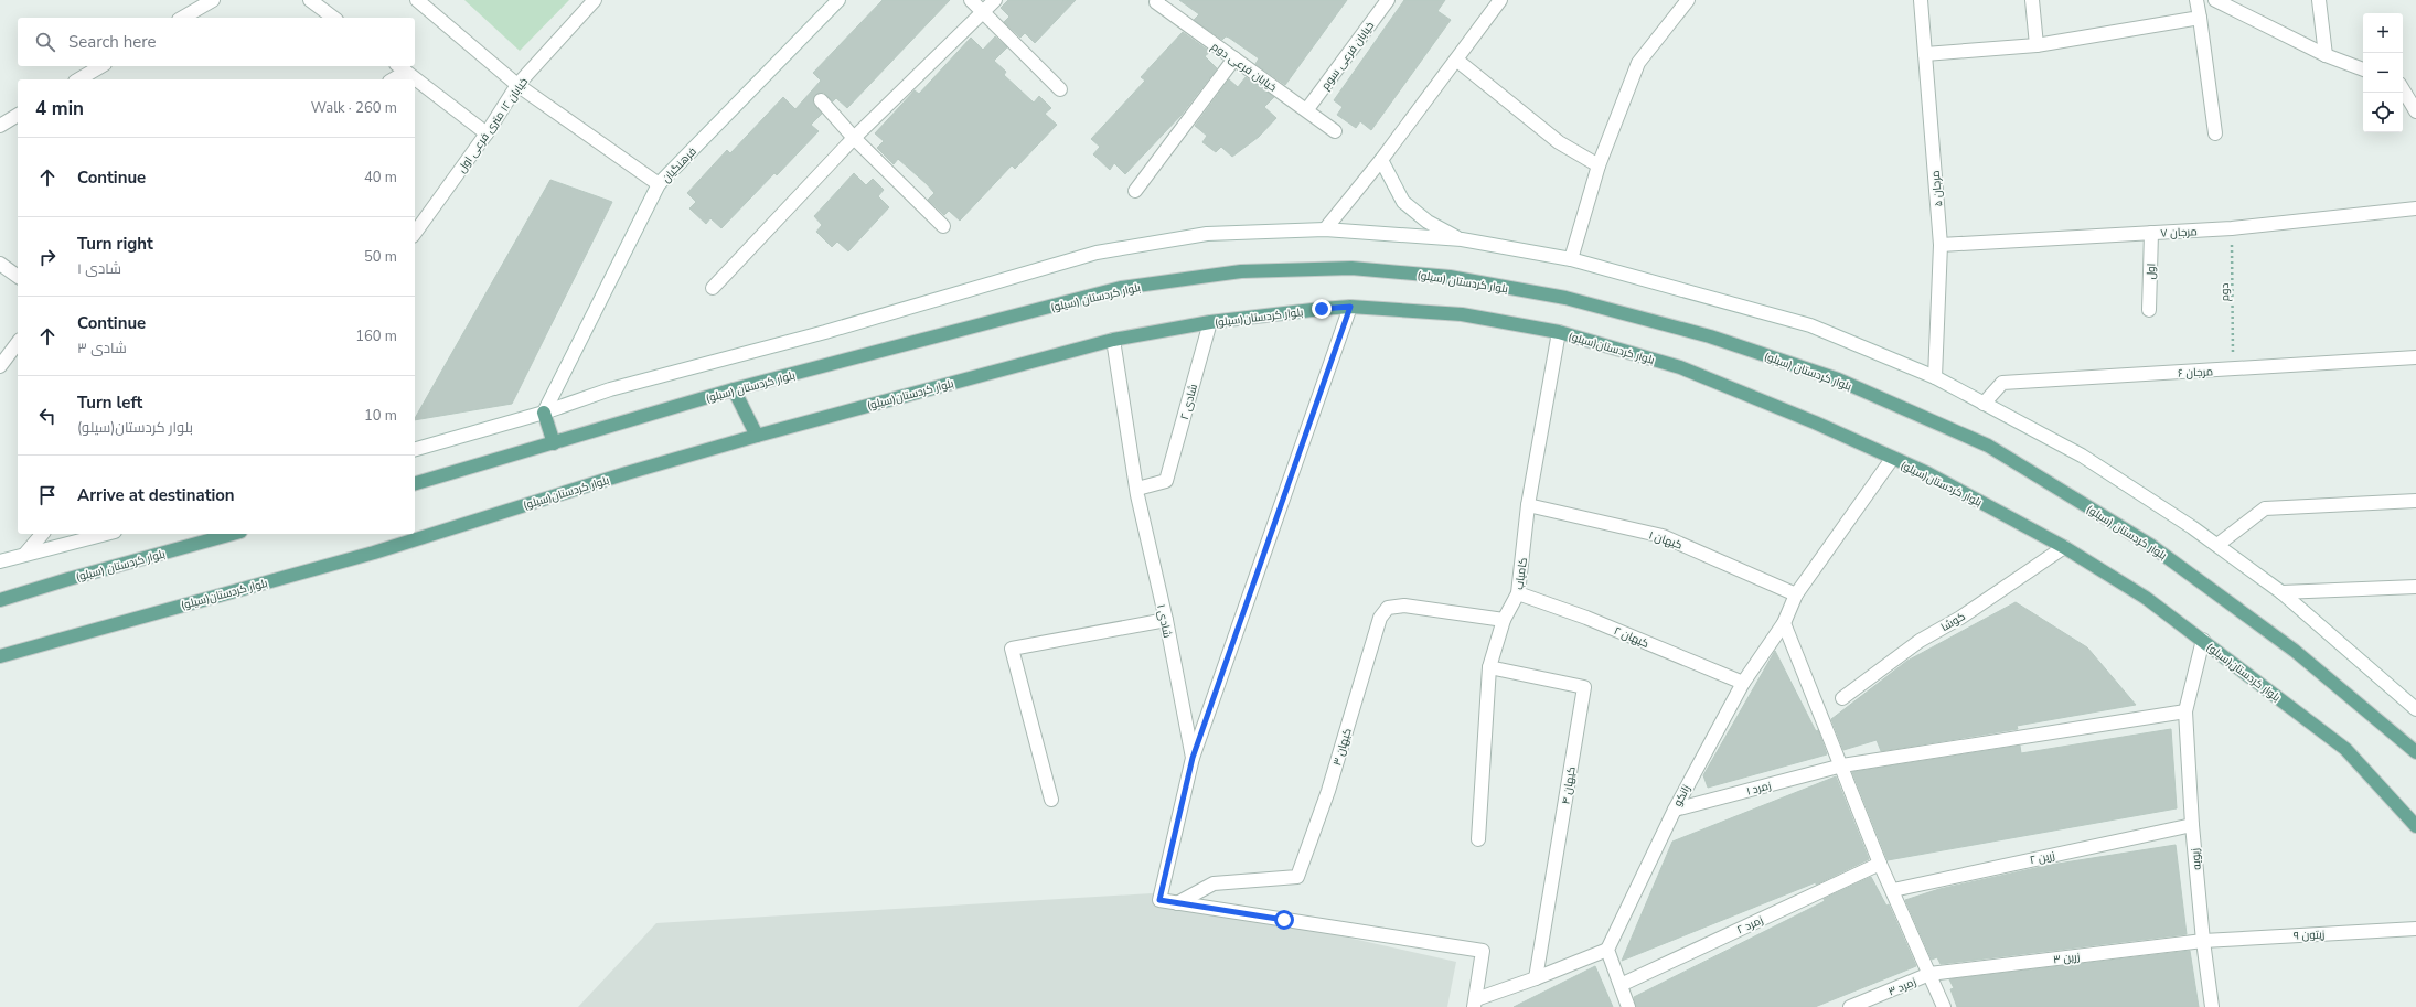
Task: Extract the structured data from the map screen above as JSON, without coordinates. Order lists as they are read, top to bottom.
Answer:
{
  "streets": {
    "main road": ["بلوار کردستان (سیلو)", "بلوار کردستان(سیلو)"],
    "street": [
      "خیابان فرعی سوم",
      "خیابان فرعی دوم",
      "خیابان ۱۲ متری فرعی اول",
      "فرهنگیان",
      "مرجان ۵",
      "مرجان ۷",
      "اول",
      "مرجان ۶",
      "شادی ۲",
      "کیهان ۱",
      "کامیاب",
      "شادی ۱",
      "کوشا",
      "کیهان ۲",
      "کیهان ۳",
      "کیهان ۴",
      "زمرد ۱",
      "زانکو",
      "زرین ۲",
      "زیویه",
      "زمرد ۲",
      "زیتون ۹",
      "زرین ۳",
      "زمرد ۳"
    ],
    "path": ["دوم"]
  },
  "crossings": [
    ["خیابان فرعی سوم", "خیابان فرعی دوم"],
    ["مرجان ۵", "مرجان ۷"],
    ["مرجان ۷", "اول"],
    ["مرجان ۷", "دوم"],
    ["بلوار کردستان(سیلو)", "شادی ۲"],
    ["بلوار کردستان(سیلو)", "کامیاب"],
    ["بلوار کردستان(سیلو)", "شادی ۱"],
    ["بلوار کردستان(سیلو)", "کوشا"],
    ["بلوار کردستان(سیلو)", "زانکو"],
    ["بلوار کردستان(سیلو)", "زیویه"],
    ["شادی ۲", "شادی ۱"],
    ["کیهان ۱", "کامیاب"],
    ["کیهان ۱", "زانکو"],
    ["کامیاب", "کیهان ۲"],
    ["کامیاب", "کیهان ۳"],
    ["کامیاب", "کیهان ۴"],
    ["شادی ۱", "کیهان ۳"],
    ["کیهان ۲", "زانکو"],
    ["زمرد ۱", "زانکو"],
    ["زمرد ۱", "زیویه"],
    ["زرین ۲", "زیویه"],
    ["زیویه", "زیتون ۹"],
    ["زیویه", "زرین ۳"],
    ["زیتون ۹", "زرین ۳"],
    ["زرین ۳", "زمرد ۳"]
  ],
  "page": {
    "map_buttons": ["+", "−"],
    "search": "Search here",
    "heading": ["4 min", "Walk · 260 m"],
    "list": [
      ["Continue", "40 m"],
      ["Turn right", "شادی ۱", "50 m"],
      ["Continue", "شادی ۳", "160 m"],
      ["Turn left", "بلوار کردستان(سیلو)", "10 m"],
      "Arrive at destination"
    ]
  }
}
